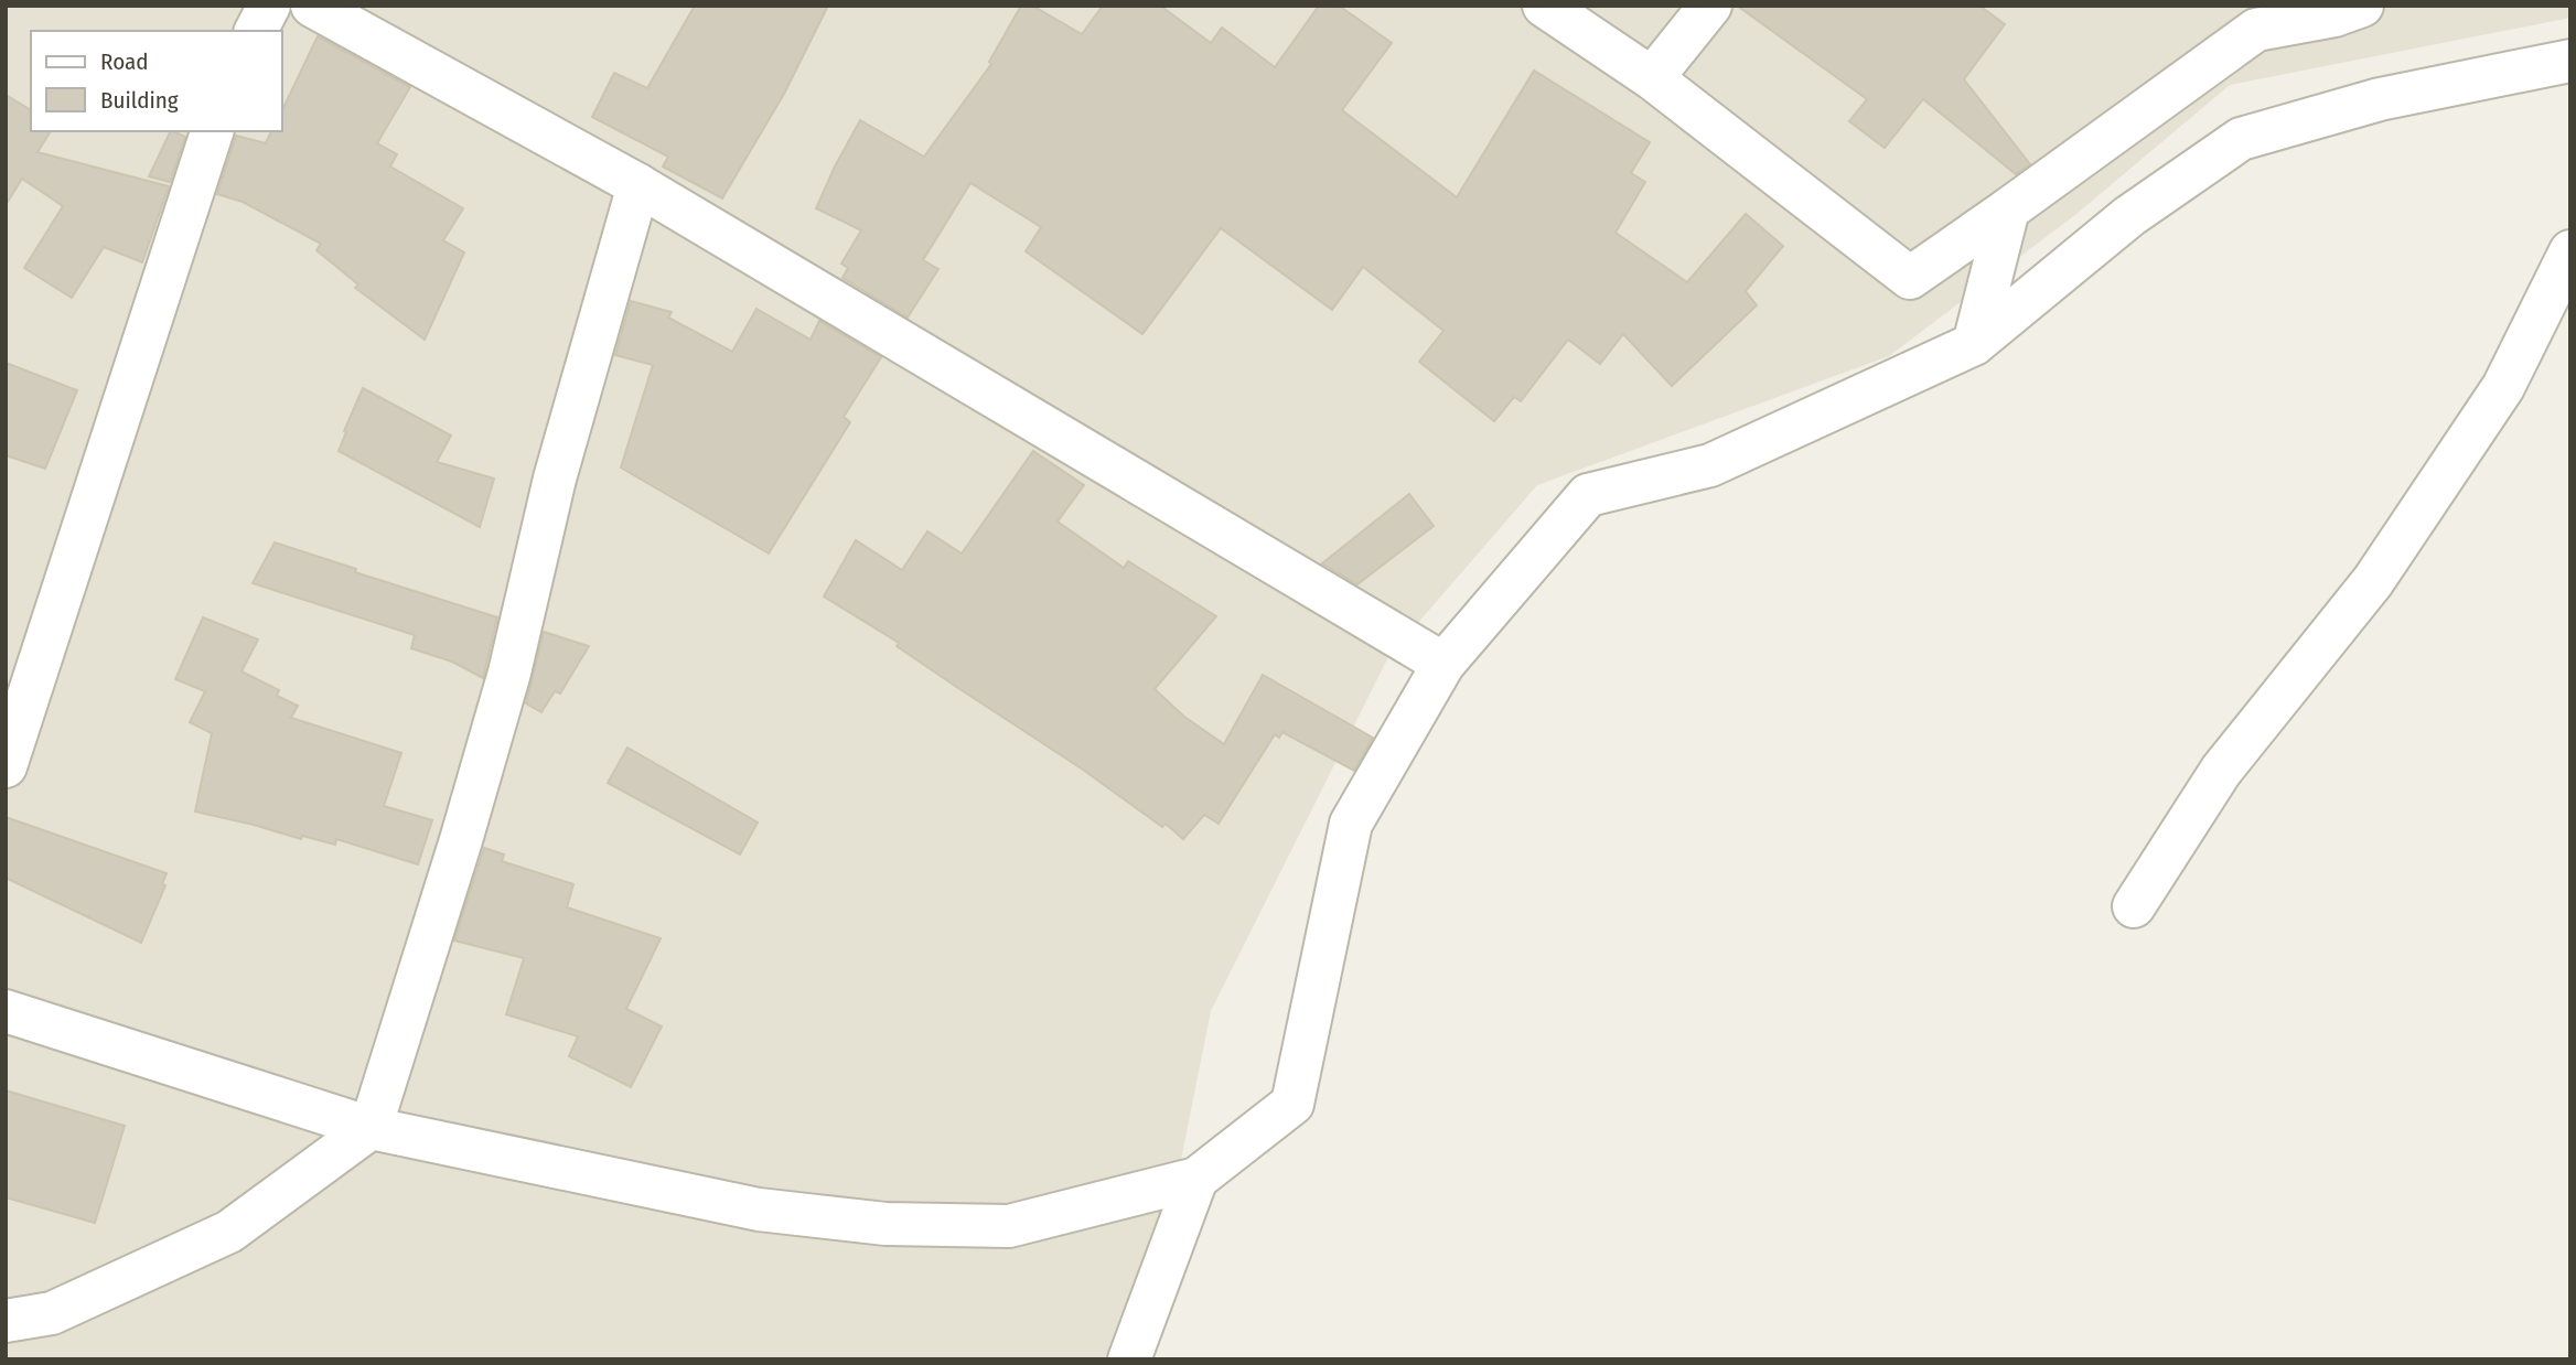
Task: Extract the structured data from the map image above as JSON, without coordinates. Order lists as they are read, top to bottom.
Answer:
{
  "legend": ["Road", "Building"]
}
